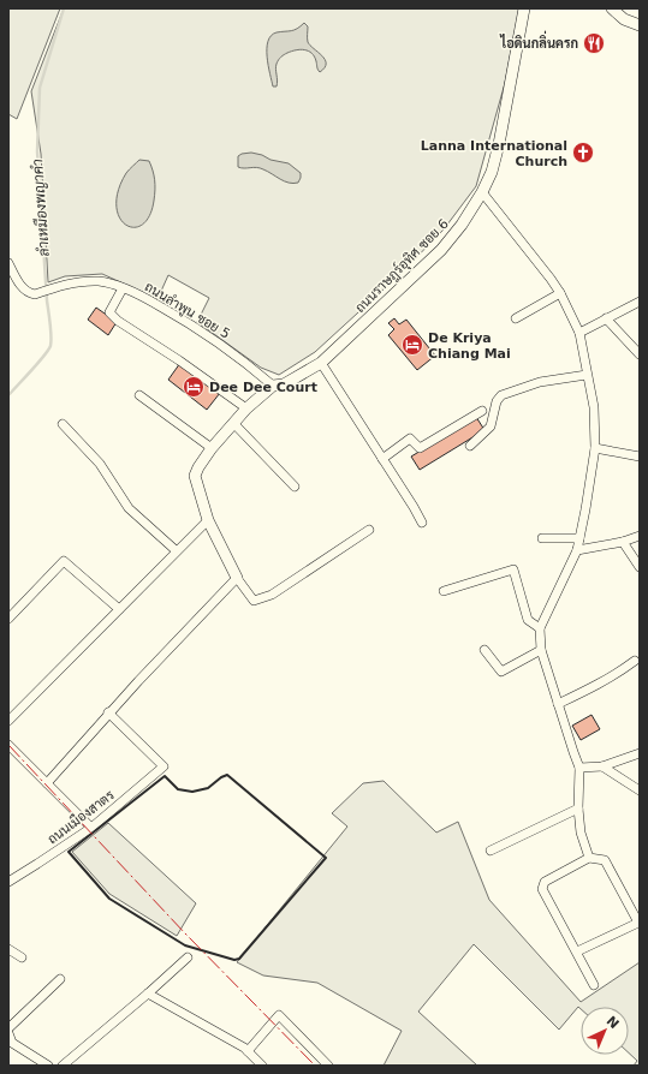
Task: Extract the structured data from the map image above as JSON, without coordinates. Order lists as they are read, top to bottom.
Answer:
{
  "streets": {
    "street": ["ถนนราษฎร์อุทิศ ซอย 6", "ถนนลำพูน ซอย 5", "ถนนเมืองสาตร"]
  },
  "crossings": [
    ["ถนนราษฎร์อุทิศ ซอย 6", "ถนนลำพูน ซอย 5"]
  ],
  "water": ["ลำเหมืองพญาคำ"],
  "places": {
    "restaurant": ["ไอดินกลิ่นครก"],
    "church": ["Lanna International Church"],
    "hotel": ["De Kriya Chiang Mai", "Dee Dee Court"]
  },
  "north": "top right"
}
